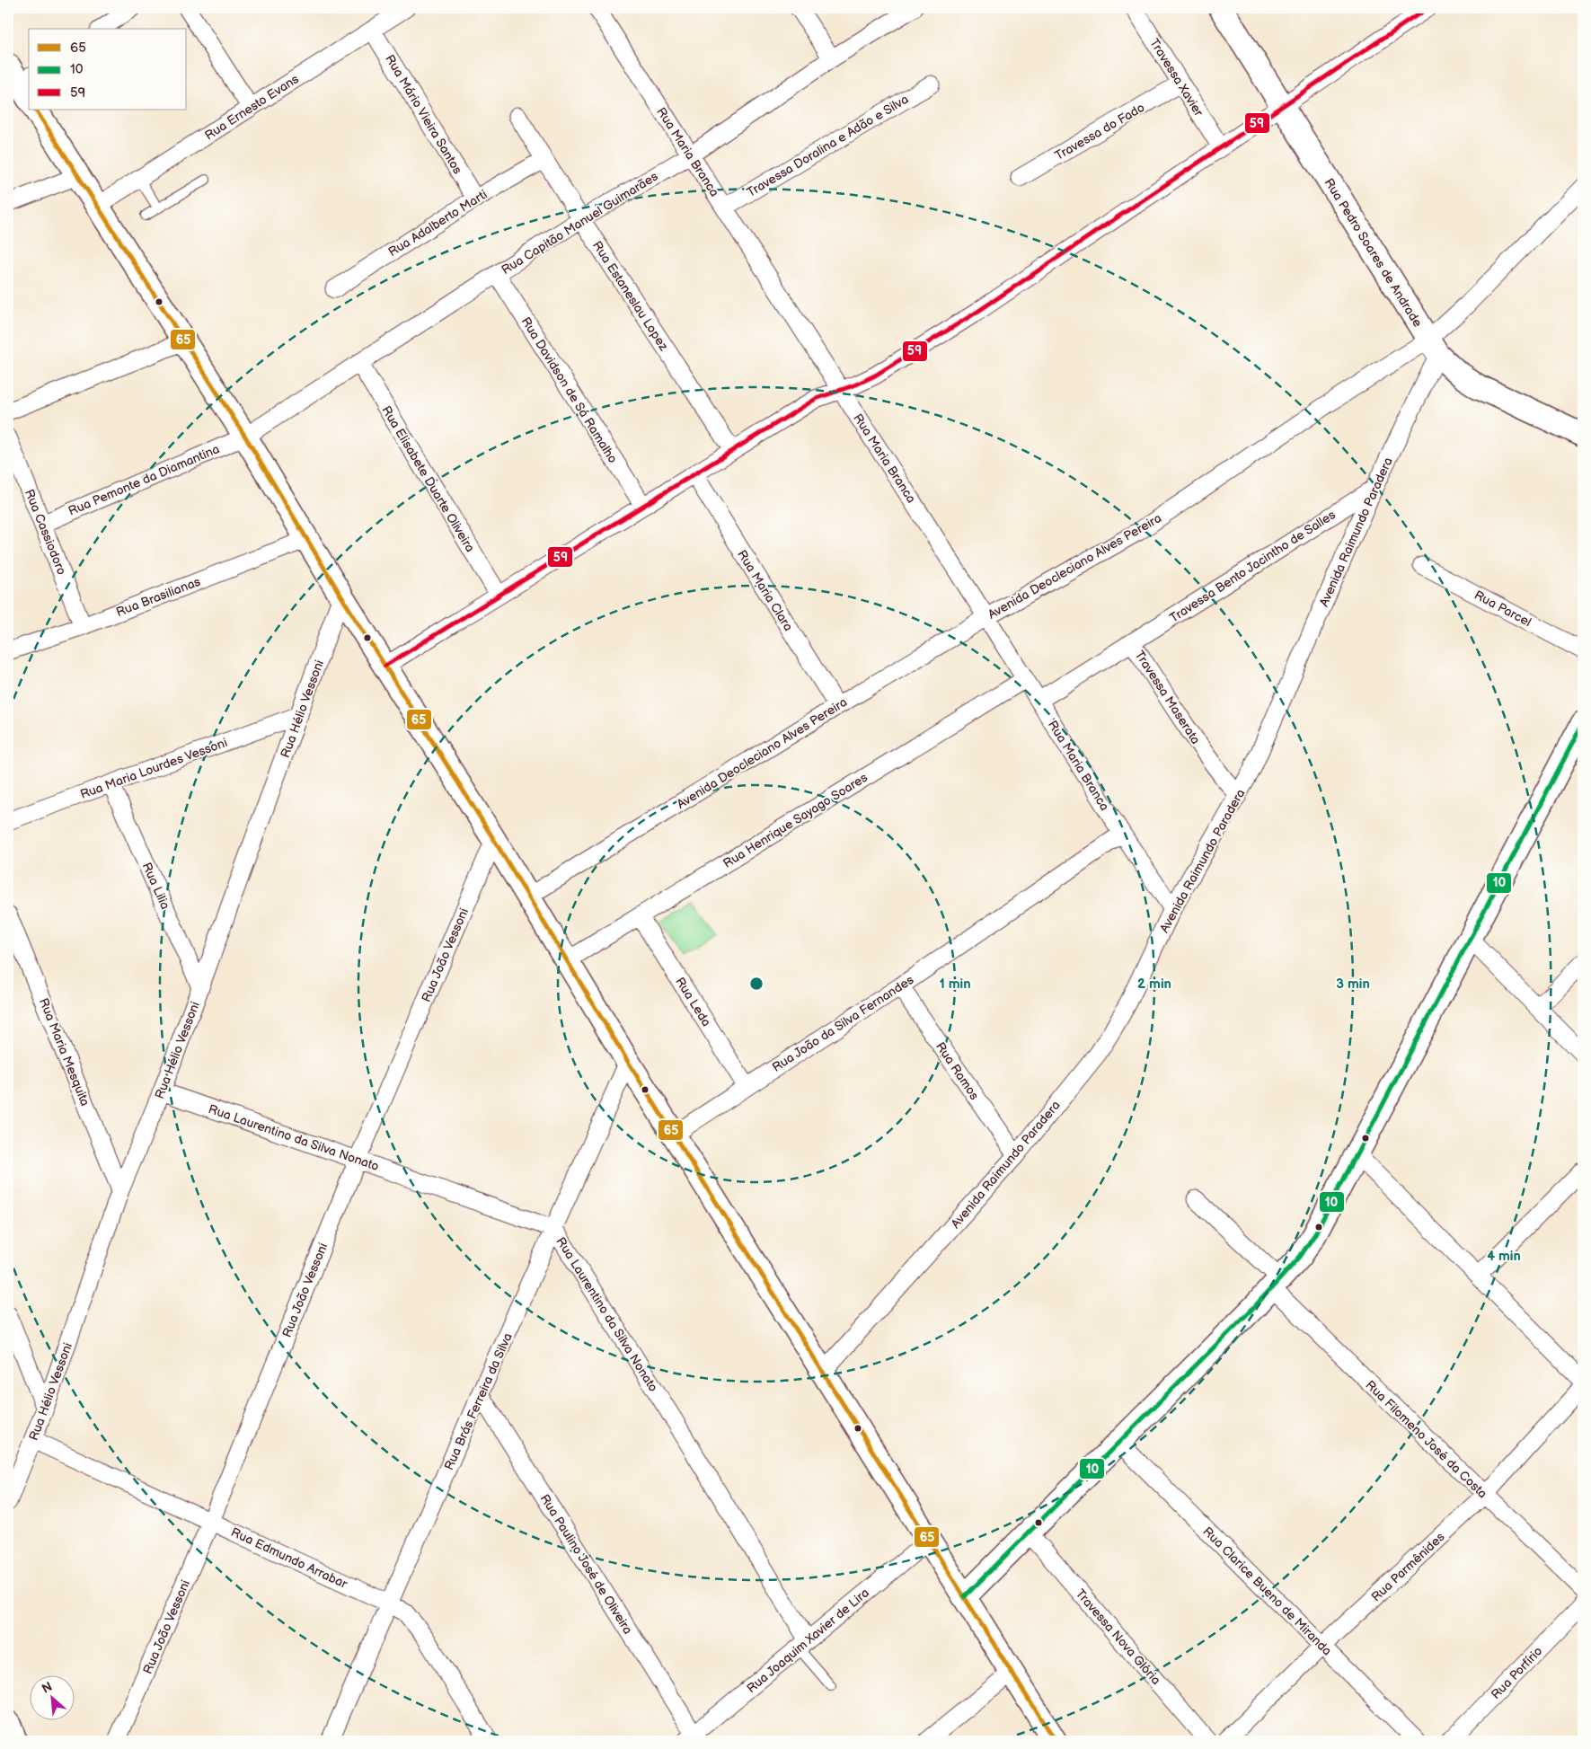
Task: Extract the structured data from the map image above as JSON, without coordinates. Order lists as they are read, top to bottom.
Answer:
{
  "streets": {
    "main road": ["Rua Pedro Soares de Andrade"],
    "street": [
      "Travessa Xavier",
      "Rua Ernesto Evans",
      "Rua Mário Vieira Santos",
      "Travessa do Fado",
      "Travessa Doralina e Adão e Silva",
      "Rua Maria Branca",
      "Rua Adalberto Marti",
      "Rua Capitão Manuel Guimarães",
      "Rua Estaneslau Lopez",
      "Rua Davidson de Sá Ramalho",
      "Rua Elisabete Duarte Oliveira",
      "Rua Pemonte da Diamantina",
      "Rua Cassiodoro",
      "Avenida Raimundo Paradera",
      "Avenida Deocleciano Alves Pereira",
      "Travessa Bento Jacintho de Salles",
      "Rua Maria Clara",
      "Rua Brasilianas",
      "Rua Parcel",
      "Travessa Maserata",
      "Rua Hélio Vessoni",
      "Rua Maria Lourdes Vessoni",
      "Rua Henrique Sayago Soares",
      "Rua Lilia",
      "Rua João Vessoni",
      "Rua Leda",
      "Rua João da Silva Fernandes",
      "Rua Maria Mesquita",
      "Rua Ramos",
      "Rua Laurentino da Silva Nonato",
      "Rua Brás Ferreira da Silva",
      "Rua Filomeno José da Costa",
      "Rua Edmundo Arrabar",
      "Rua Paulino José de Oliveira",
      "Rua Parmênides",
      "Rua Clarice Bueno de Miranda",
      "Travessa Nova Glória",
      "Rua Joaquim Xavier de Lira",
      "Rua Porfírio"
    ]
  },
  "crossings": [
    ["Travessa Xavier", "Travessa do Fado"],
    ["Rua Ernesto Evans", "Rua Mário Vieira Santos"],
    ["Rua Mário Vieira Santos", "Rua Adalberto Marti"],
    ["Travessa Doralina e Adão e Silva", "Rua Maria Branca"],
    ["Rua Maria Branca", "Rua Capitão Manuel Guimarães"],
    ["Rua Maria Branca", "Avenida Raimundo Paradera"],
    ["Rua Maria Branca", "Avenida Deocleciano Alves Pereira"],
    ["Rua Maria Branca", "Travessa Maserata"],
    ["Rua Maria Branca", "Rua Henrique Sayago Soares"],
    ["Rua Maria Branca", "Rua João da Silva Fernandes"],
    ["Rua Adalberto Marti", "Rua Estaneslau Lopez"],
    ["Rua Capitão Manuel Guimarães", "Rua Estaneslau Lopez"],
    ["Rua Capitão Manuel Guimarães", "Rua Davidson de Sá Ramalho"],
    ["Rua Capitão Manuel Guimarães", "Rua Elisabete Duarte Oliveira"],
    ["Rua Capitão Manuel Guimarães", "Rua Pemonte da Diamantina"],
    ["Rua Pedro Soares de Andrade", "Avenida Raimundo Paradera"],
    ["Rua Pedro Soares de Andrade", "Avenida Deocleciano Alves Pereira"],
    ["Rua Pemonte da Diamantina", "Rua Cassiodoro"],
    ["Rua Cassiodoro", "Rua Brasilianas"],
    ["Avenida Raimundo Paradera", "Avenida Deocleciano Alves Pereira"],
    ["Avenida Raimundo Paradera", "Travessa Bento Jacintho de Salles"],
    ["Avenida Raimundo Paradera", "Travessa Maserata"],
    ["Avenida Raimundo Paradera", "Rua Ramos"],
    ["Avenida Deocleciano Alves Pereira", "Rua Maria Clara"],
    ["Travessa Bento Jacintho de Salles", "Travessa Maserata"],
    ["Rua Hélio Vessoni", "Rua Maria Lourdes Vessoni"],
    ["Rua Hélio Vessoni", "Rua Lilia"],
    ["Rua Hélio Vessoni", "Rua Maria Mesquita"],
    ["Rua Hélio Vessoni", "Rua Laurentino da Silva Nonato"],
    ["Rua Hélio Vessoni", "Rua Edmundo Arrabar"],
    ["Rua Maria Lourdes Vessoni", "Rua Lilia"],
    ["Rua Henrique Sayago Soares", "Rua Leda"],
    ["Rua João Vessoni", "Rua Laurentino da Silva Nonato"],
    ["Rua João Vessoni", "Rua Edmundo Arrabar"],
    ["Rua Leda", "Rua João da Silva Fernandes"],
    ["Rua João da Silva Fernandes", "Rua Ramos"],
    ["Rua Laurentino da Silva Nonato", "Rua Brás Ferreira da Silva"],
    ["Rua Laurentino da Silva Nonato", "Rua Joaquim Xavier de Lira"],
    ["Rua Brás Ferreira da Silva", "Rua Edmundo Arrabar"],
    ["Rua Brás Ferreira da Silva", "Rua Paulino José de Oliveira"],
    ["Rua Filomeno José da Costa", "Rua Parmênides"],
    ["Rua Paulino José de Oliveira", "Rua Joaquim Xavier de Lira"],
    ["Rua Parmênides", "Rua Clarice Bueno de Miranda"]
  ],
  "lines": ["transit line 59", "transit line 65", "transit line 10"],
  "legend": ["65", "10", "59"],
  "north": "top left",
  "rings": [
    "1 min",
    "2 min",
    "3 min",
    "4 min"
  ]
}
